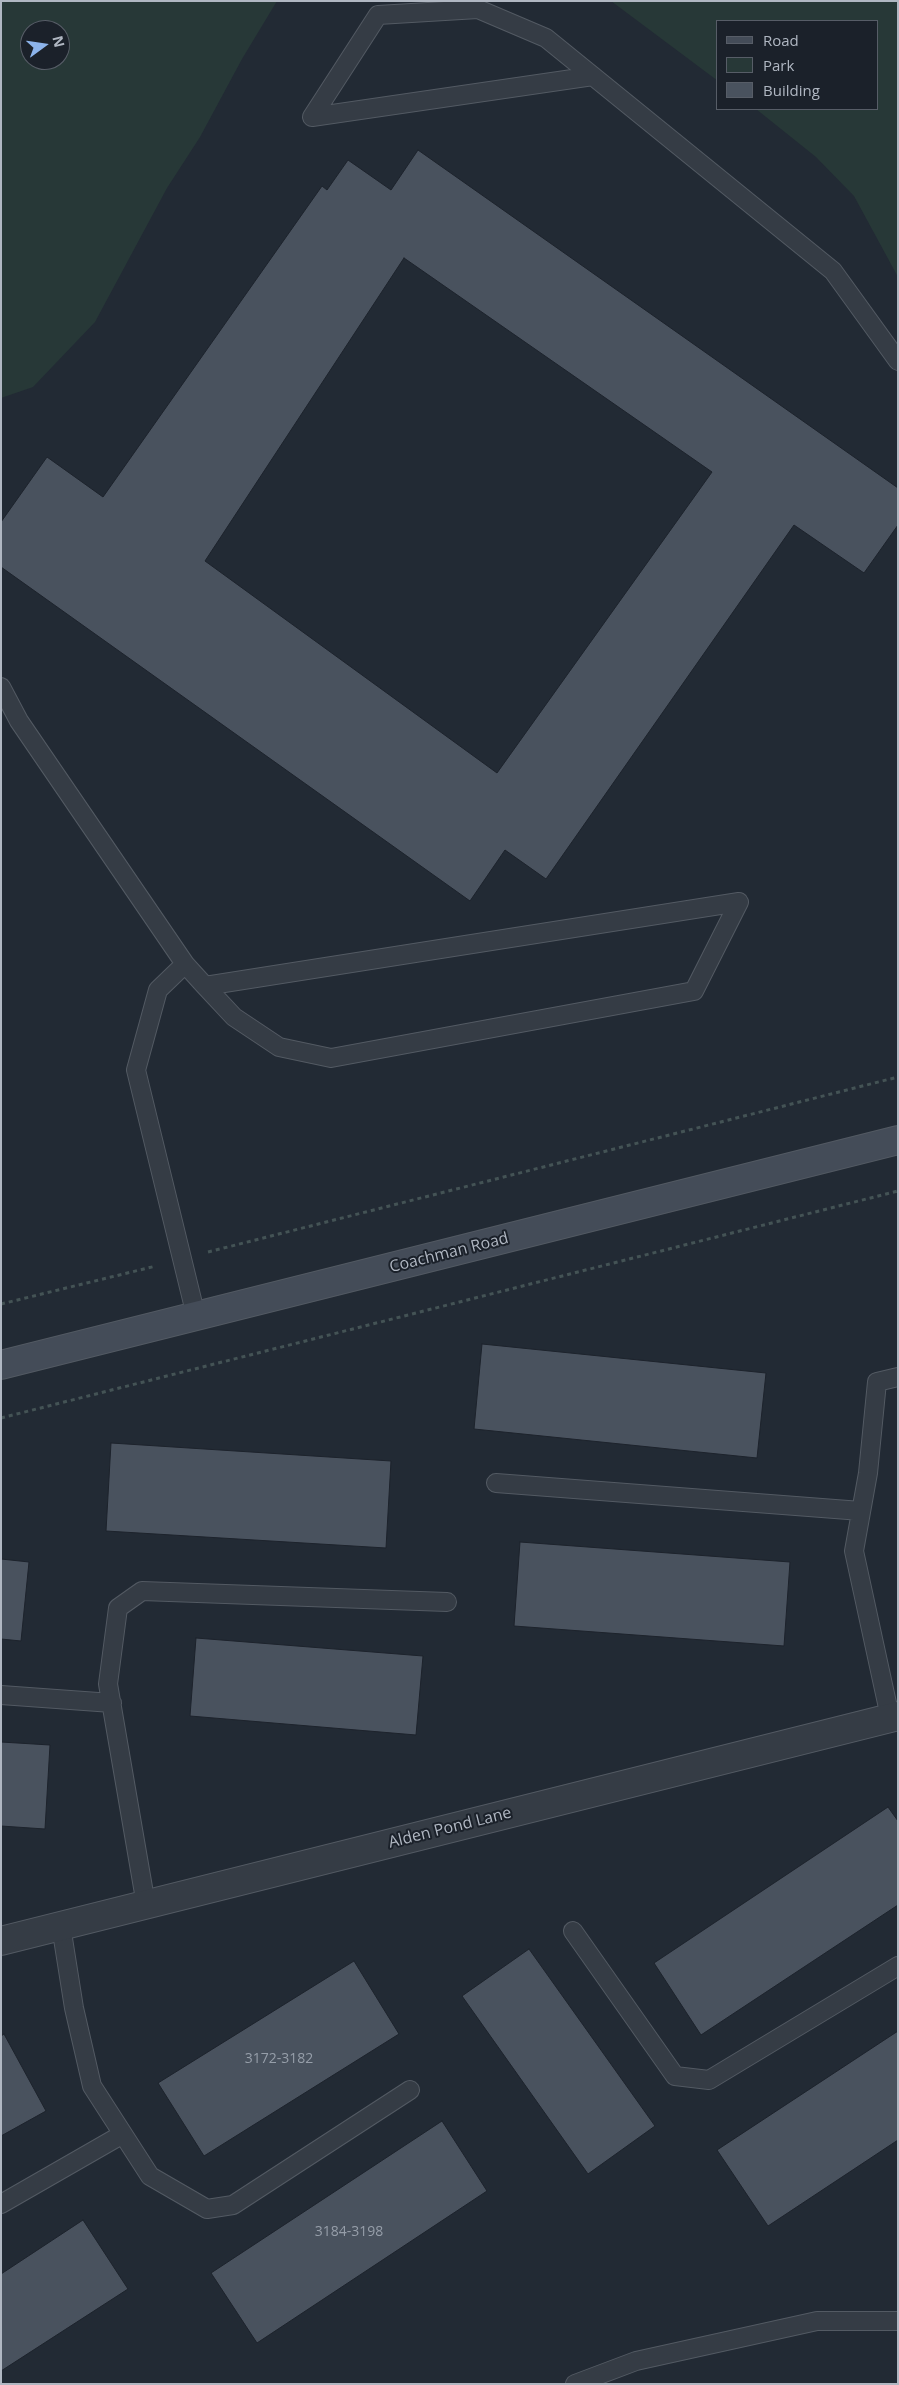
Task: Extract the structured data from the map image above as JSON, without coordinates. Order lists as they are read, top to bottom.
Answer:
{
  "streets": {
    "street": ["Coachman Road", "Alden Pond Lane"]
  },
  "house_numbers": ["3172-3182", "3184-3198"],
  "legend": ["Road", "Park", "Building"],
  "north": "right"
}
